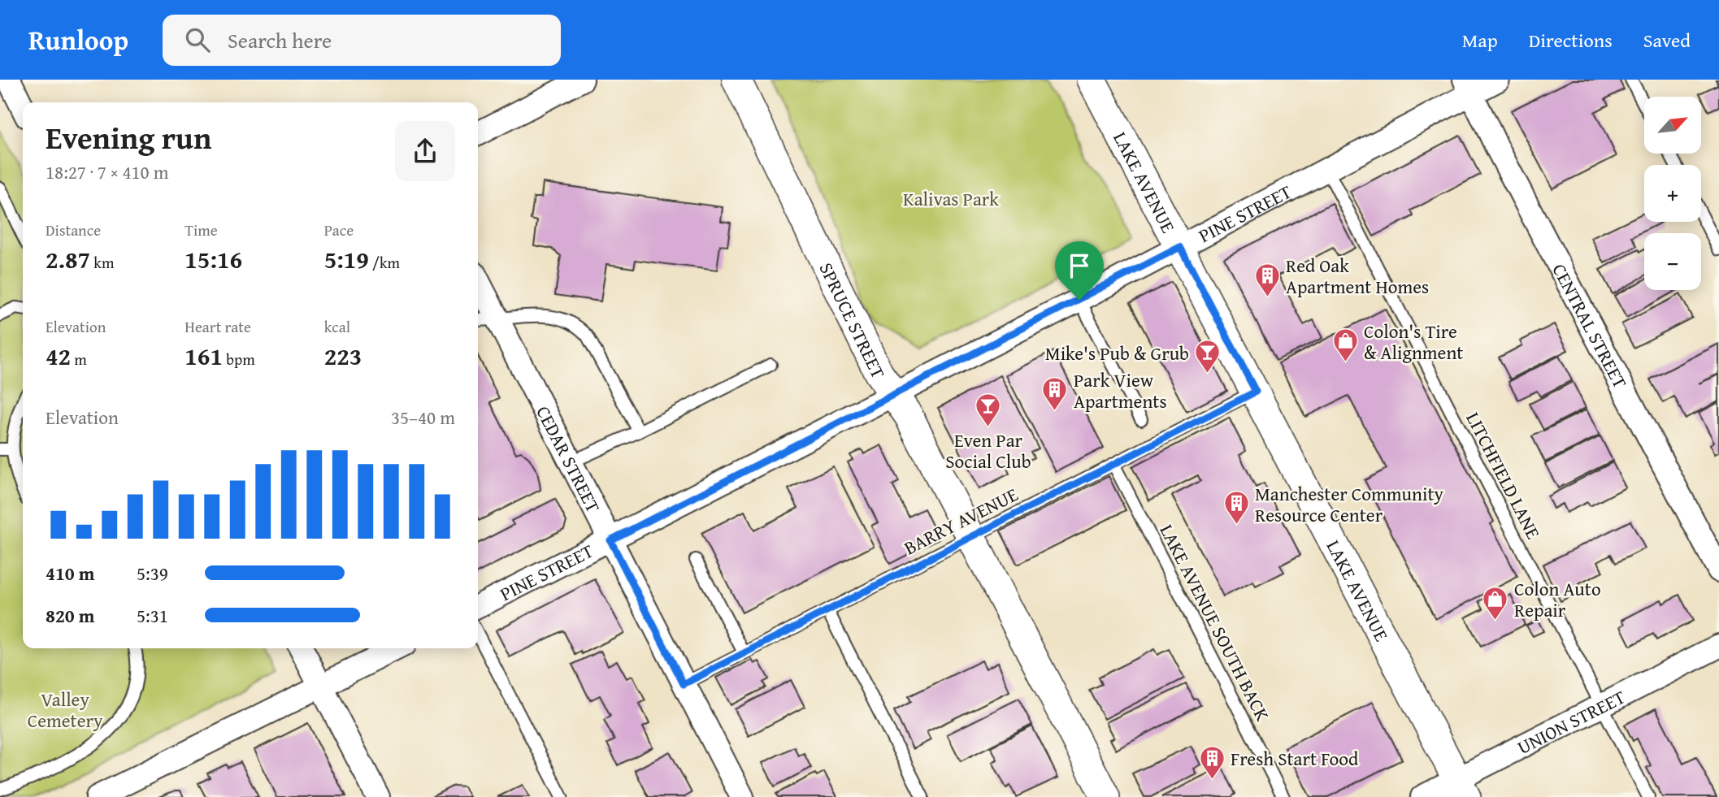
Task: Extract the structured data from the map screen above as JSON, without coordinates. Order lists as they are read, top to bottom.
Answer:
{
  "streets": {
    "street": [
      "LAKE AVENUE",
      "PINE STREET",
      "SPRUCE STREET",
      "CENTRAL STREET",
      "CEDAR STREET",
      "UNION STREET"
    ],
    "lane": ["LITCHFIELD LANE", "BARRY AVENUE", "LAKE AVENUE SOUTH BACK"]
  },
  "crossings": [
    ["LAKE AVENUE", "PINE STREET"],
    ["LAKE AVENUE", "BARRY AVENUE"],
    ["LAKE AVENUE", "UNION STREET"],
    ["PINE STREET", "SPRUCE STREET"],
    ["PINE STREET", "CENTRAL STREET"],
    ["PINE STREET", "CEDAR STREET"],
    ["PINE STREET", "LITCHFIELD LANE"],
    ["SPRUCE STREET", "BARRY AVENUE"],
    ["CEDAR STREET", "BARRY AVENUE"],
    ["LITCHFIELD LANE", "UNION STREET"],
    ["BARRY AVENUE", "LAKE AVENUE SOUTH BACK"]
  ],
  "parks": ["Kalivas Park", "Valley Cemetery"],
  "places": {
    "building": [
      "Red Oak Apartment Homes",
      "Park View Apartments",
      "Manchester Community Resource Center",
      "Fresh Start Food"
    ],
    "shop": ["Colon's Tire & Alignment", "Colon Auto Repair"],
    "bar": ["Mike's Pub & Grub", "Even Par Social Club"]
  },
  "north": "top right",
  "page": {
    "header": "Runloop",
    "search": "Search here",
    "nav": ["Map", "Directions", "Saved"],
    "map_buttons": ["+", "−"],
    "heading": ["Evening run", "18:27 · 7 × 410 m"],
    "stats": [
      ["Distance", "2.87 km"],
      ["Time", "15:16"],
      ["Pace", "5:19 /km"],
      ["Elevation", "42 m"],
      ["Heart rate", "161 bpm"],
      ["kcal", "223"]
    ],
    "chart": ["Elevation", "35–40 m"],
    "list": [
      {
        "name": "410 m",
        "note": "5:39"
      },
      {
        "name": "820 m",
        "note": "5:31"
      }
    ]
  }
}
